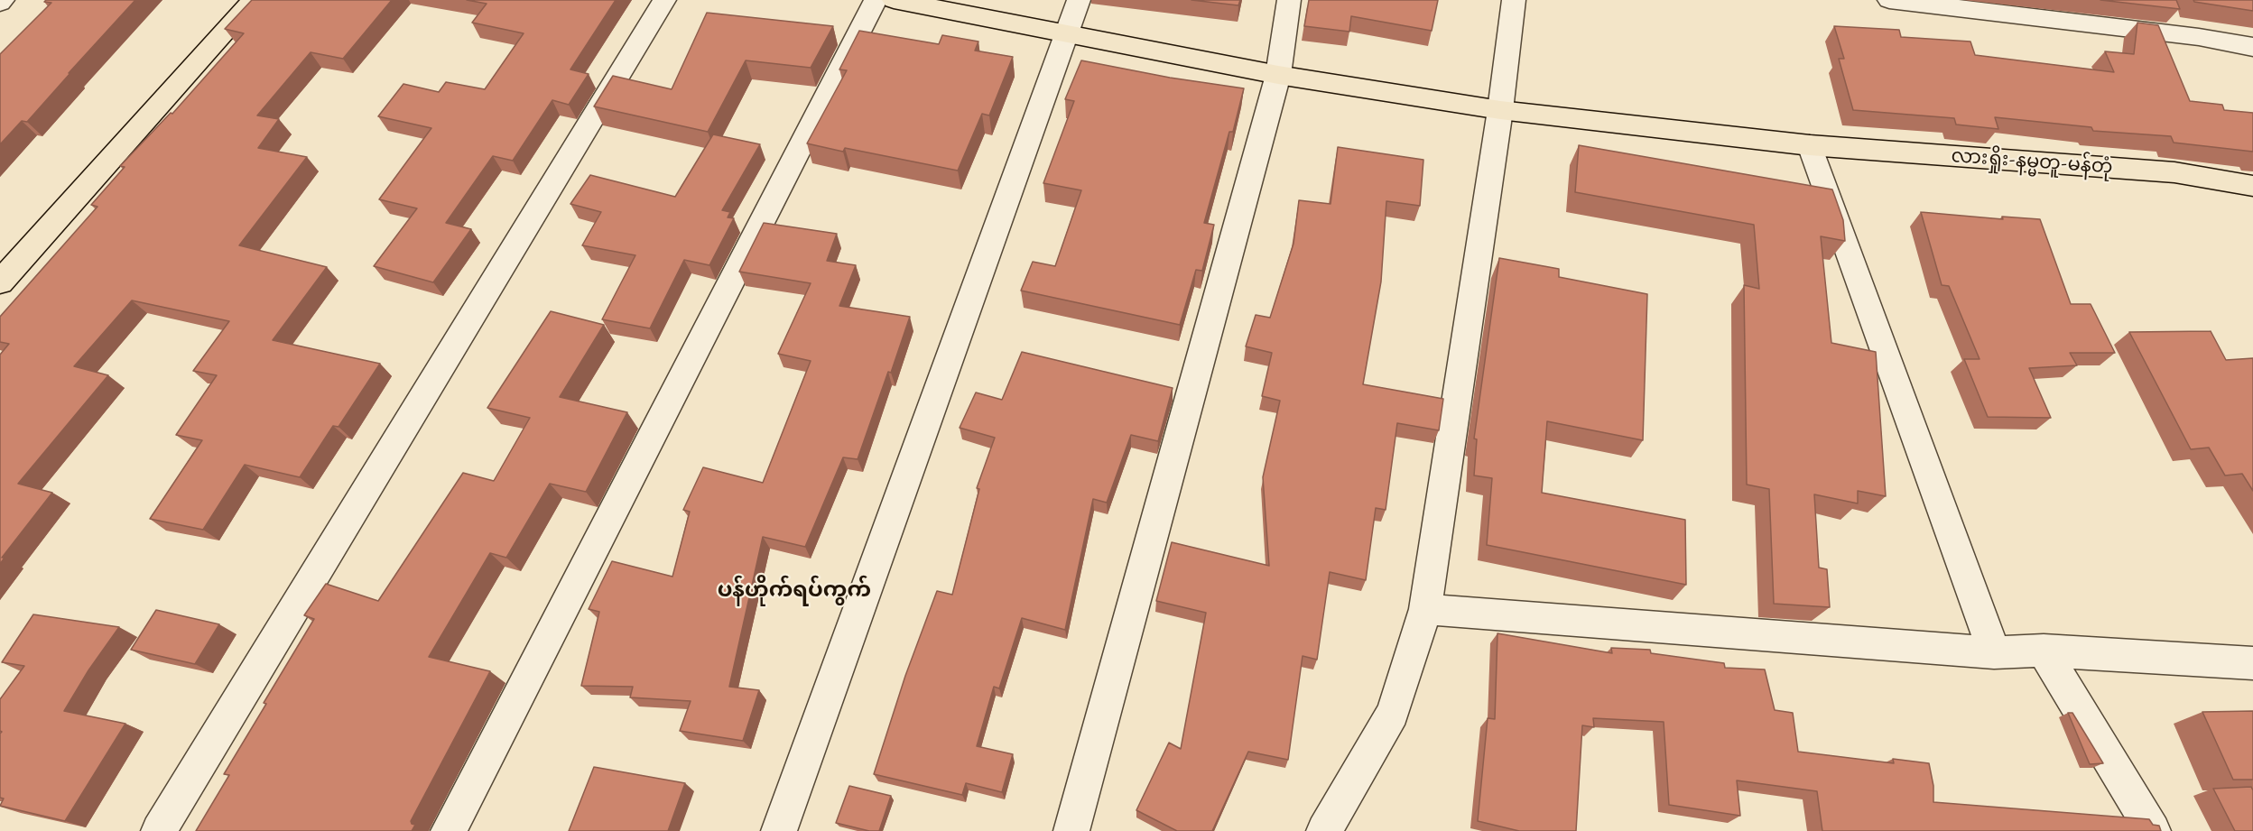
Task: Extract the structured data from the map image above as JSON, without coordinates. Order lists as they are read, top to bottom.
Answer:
{
  "streets": {
    "main road": ["လားရှိုး-နမ္မတူ-မန်တုံ"]
  },
  "districts": ["ပန်ဟိုက်ရပ်ကွက်"]
}
